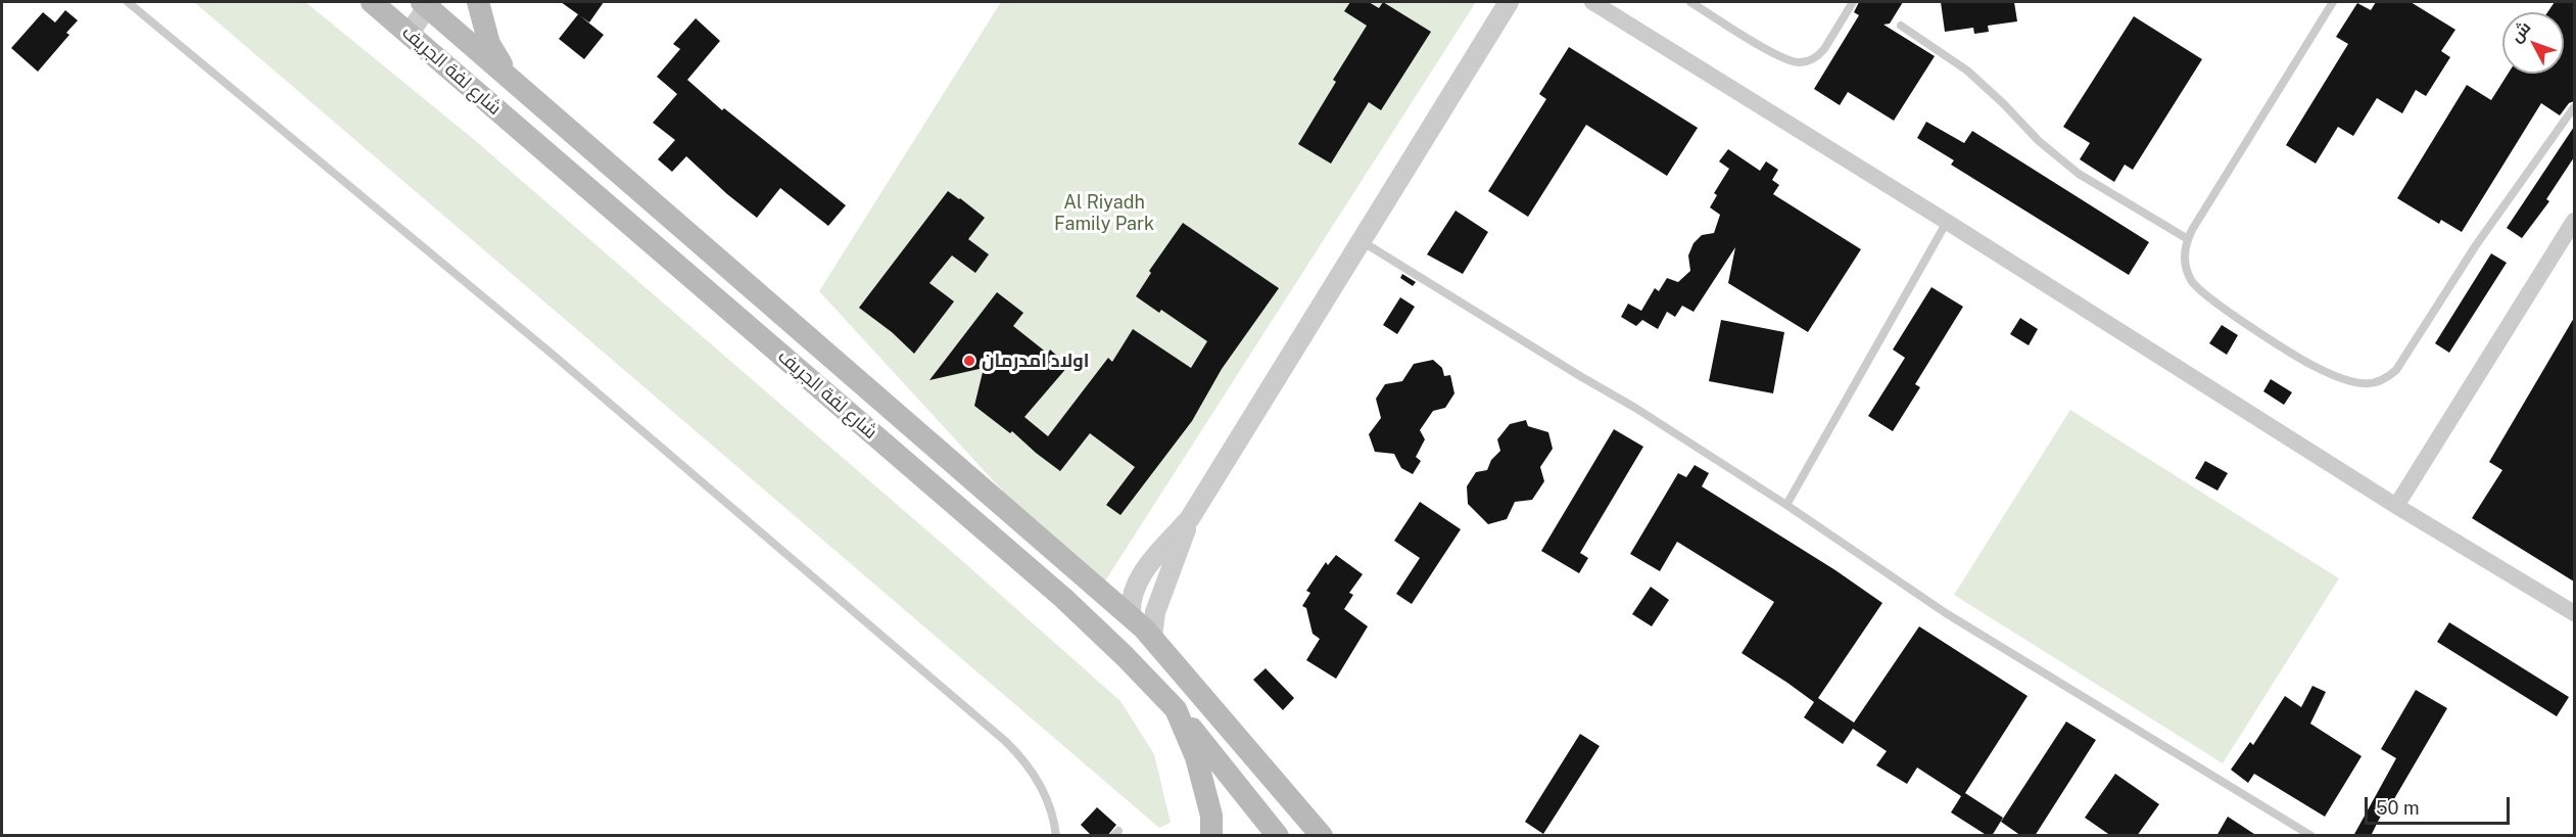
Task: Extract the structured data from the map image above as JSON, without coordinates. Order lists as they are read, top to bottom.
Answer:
{
  "streets": {
    "main road": ["شارع لفة الجريف"]
  },
  "parks": ["Al Riyadh Family Park"],
  "places": ["اولاد امدرمان"],
  "scale_bar": "50 m",
  "north": "top left"
}
